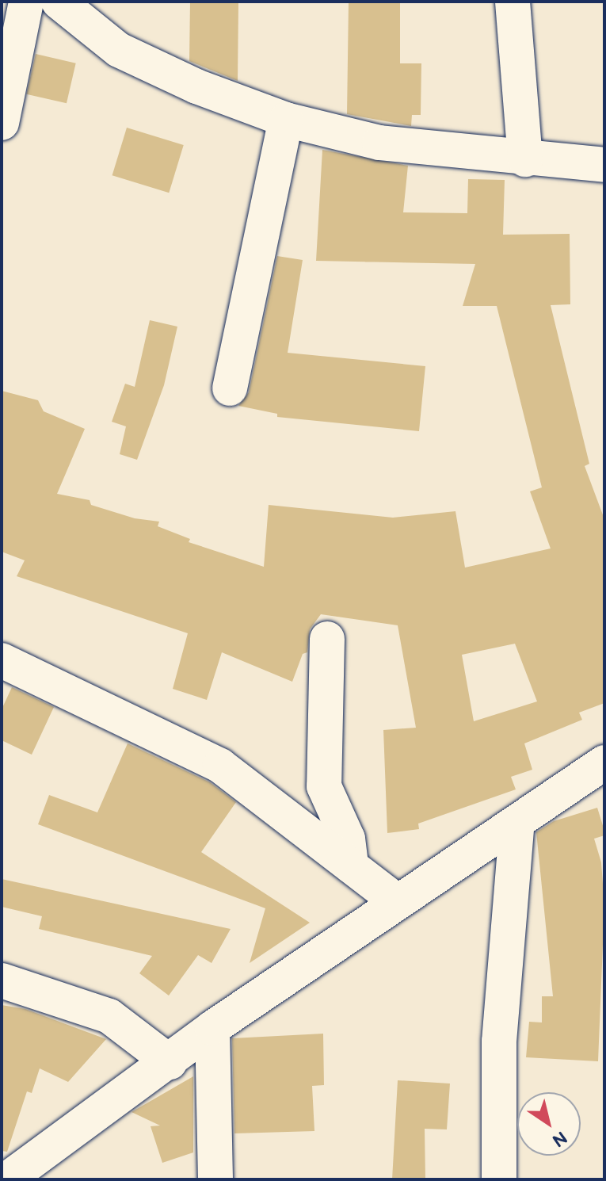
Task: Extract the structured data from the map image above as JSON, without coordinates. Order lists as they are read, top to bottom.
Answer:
{
  "north": "bottom right"
}
